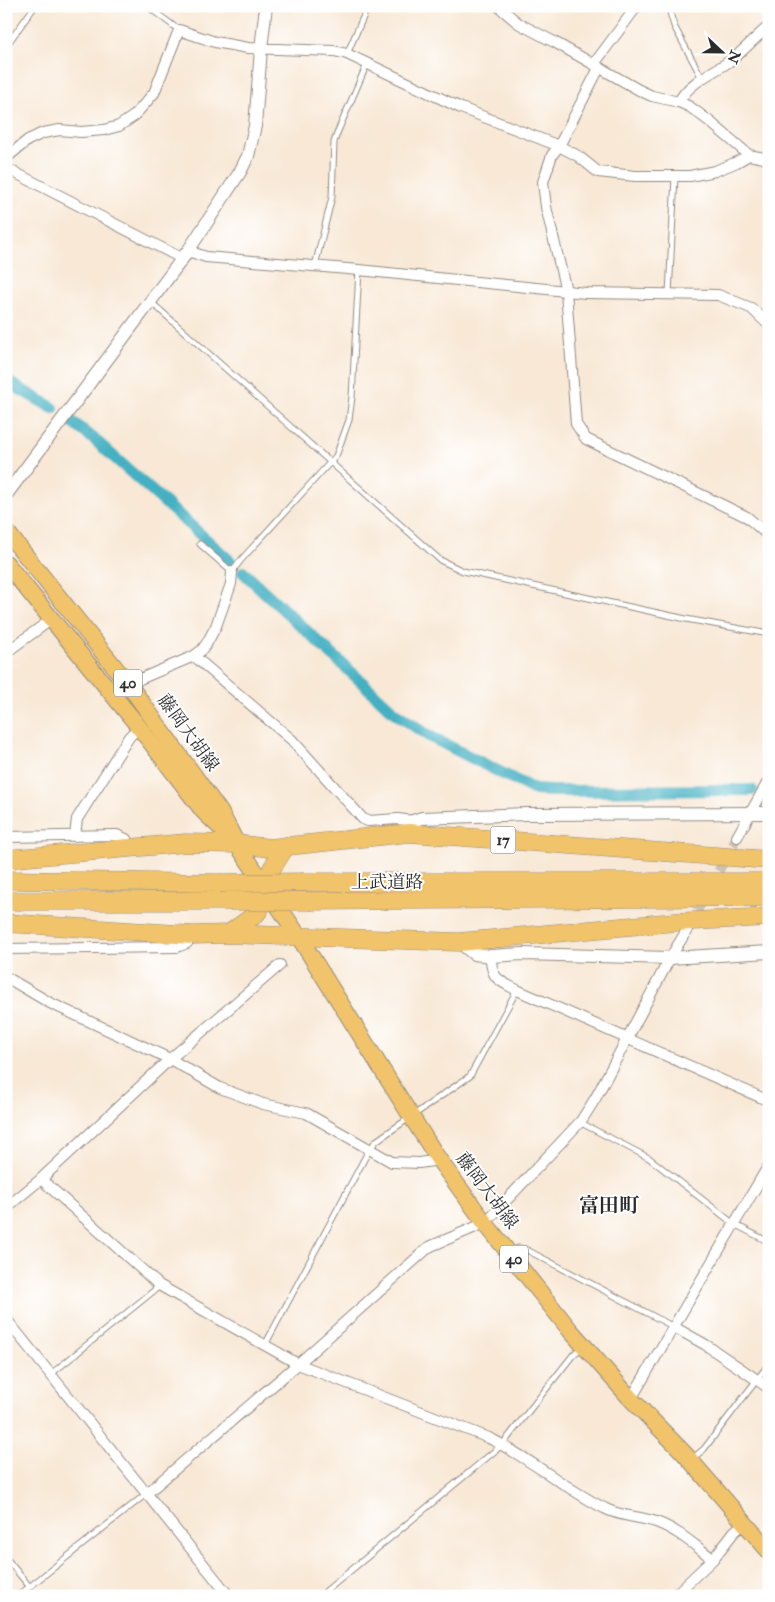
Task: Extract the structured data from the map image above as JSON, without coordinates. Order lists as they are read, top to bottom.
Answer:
{
  "streets": {
    "highway": ["17", "上武道路"],
    "main road": ["40", "藤岡大胡線"]
  },
  "crossings": [
    ["藤岡大胡線", "17"]
  ],
  "districts": ["富田町"],
  "north": "right"
}
